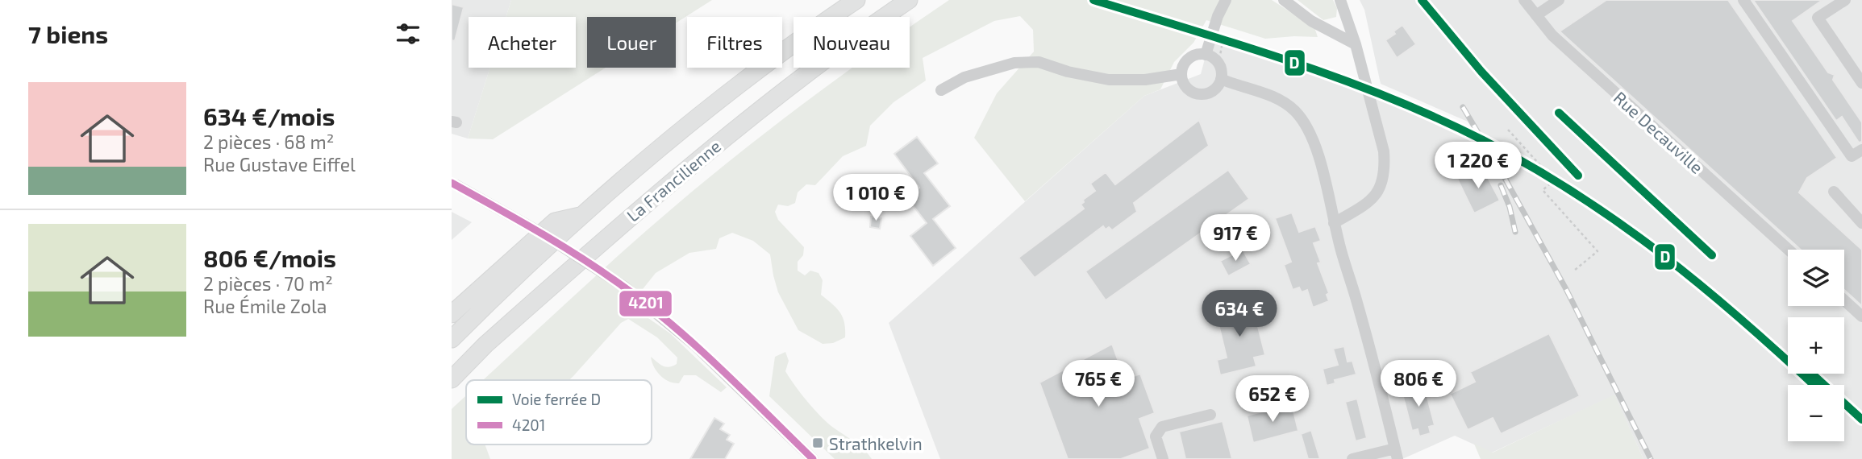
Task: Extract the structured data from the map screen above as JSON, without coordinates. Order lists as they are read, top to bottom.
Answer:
{
  "streets": {
    "highway": ["La Francilienne"],
    "street": ["Rue Decauville"]
  },
  "places": {
    "transit": ["Strathkelvin"]
  },
  "lines": ["rail line D", "transit line 4201"],
  "legend": ["Voie ferrée D", "4201"],
  "page": {
    "heading": "7 biens",
    "chip": [
      "Acheter",
      "Louer",
      "Filtres",
      "Nouveau"
    ],
    "list": [
      {
        "name": "634 €/mois",
        "note": "2 pièces · 68 m² · Rue Gustave Eiffel"
      },
      {
        "name": "806 €/mois",
        "note": "2 pièces · 70 m² · Rue Émile Zola"
      }
    ],
    "price": [
      "1 220 €",
      "1 010 €",
      "917 €",
      "634 €",
      "765 €",
      "806 €",
      "652 €"
    ],
    "map_buttons": ["+", "−"]
  }
}
